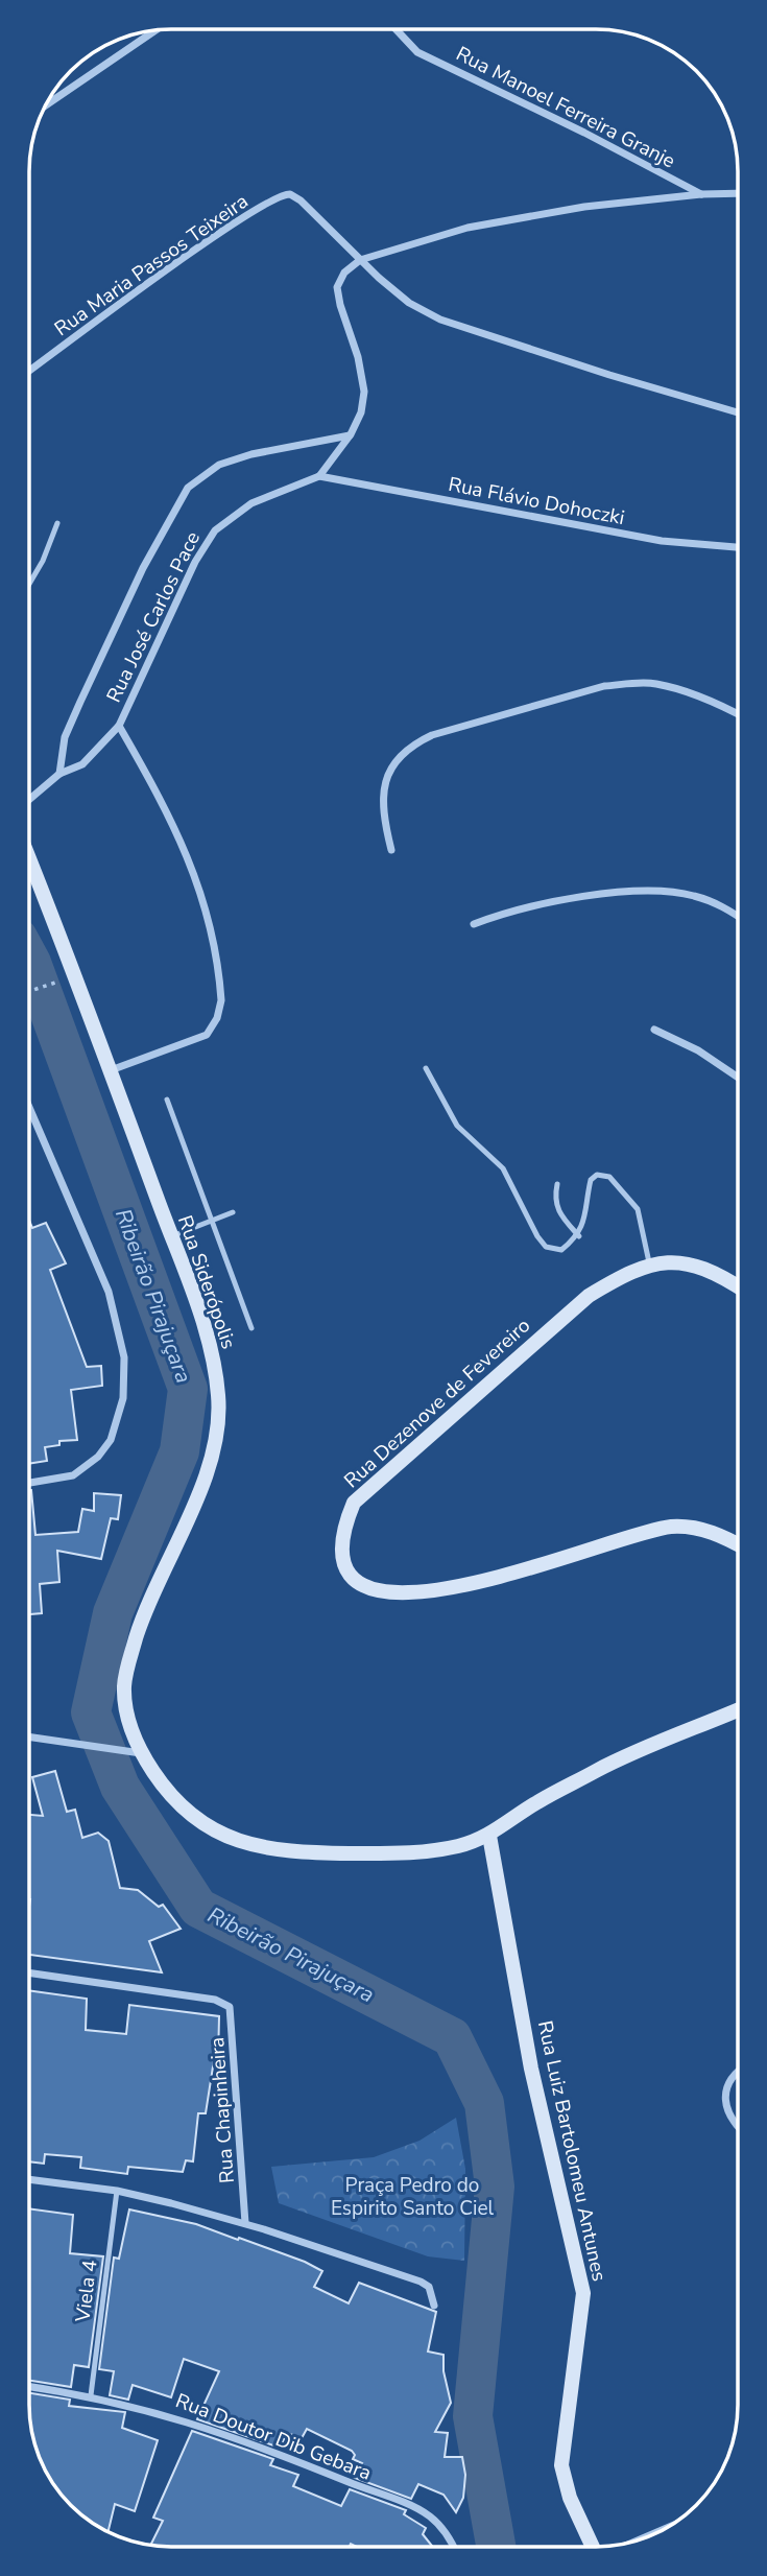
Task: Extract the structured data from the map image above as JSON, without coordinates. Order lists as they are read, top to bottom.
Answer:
{
  "streets": {
    "street": [
      "Rua Manoel Ferreira Granje",
      "Rua Maria Passos Teixeira",
      "Rua Flávio Dohoczki",
      "Rua José Carlos Pace",
      "Rua Siderópolis",
      "Rua Dezenove de Fevereiro",
      "Rua Chapinheira",
      "Rua Luiz Bartolomeu Antunes",
      "Rua Doutor Dib Gebara"
    ],
    "lane": ["Viela 4"]
  },
  "crossings": [
    ["Rua Flávio Dohoczki", "Rua José Carlos Pace"],
    ["Viela 4", "Rua Doutor Dib Gebara"]
  ],
  "water": ["Ribeirão Pirajuçara"],
  "parks": ["Praça Pedro do Espirito Santo Ciel"]
}
